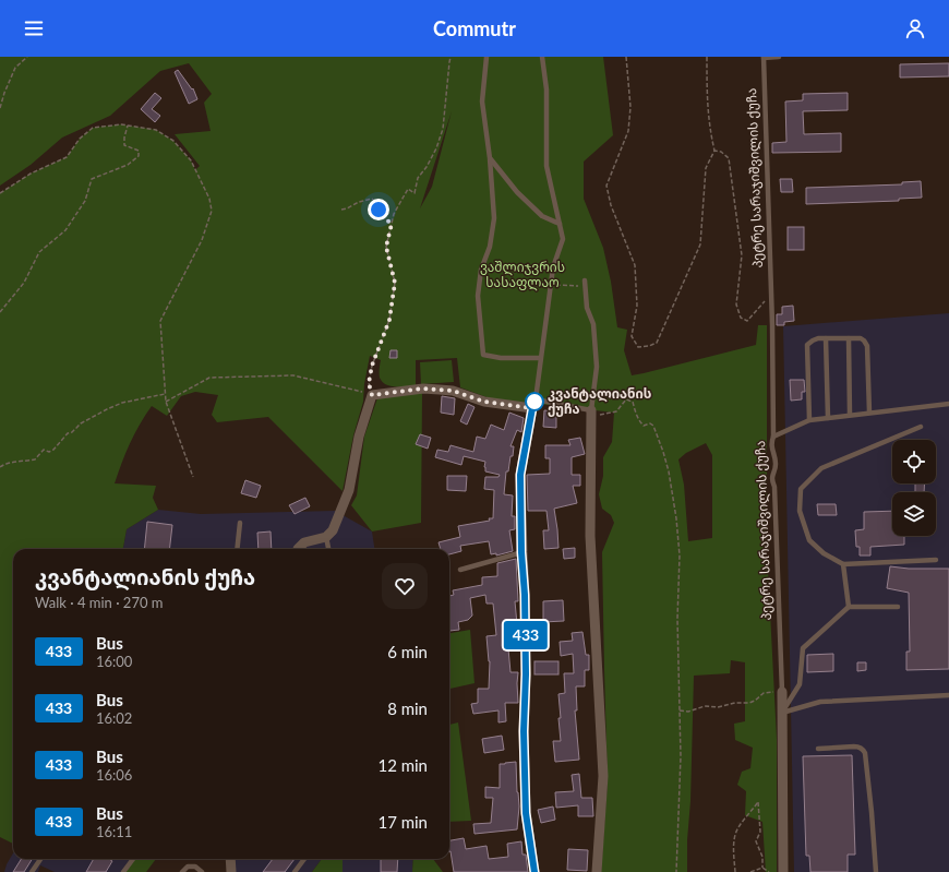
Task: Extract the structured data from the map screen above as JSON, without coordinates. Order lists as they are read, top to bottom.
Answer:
{
  "streets": {
    "street": ["პეტრე სარაჯიშვილის ქუჩა"]
  },
  "parks": ["ვაშლიჯვრის სასაფლაო"],
  "places": ["კვანტალიანის ქუჩა"],
  "lines": ["bus line 433"],
  "page": {
    "header": "Commutr",
    "on_map": "433",
    "heading": ["კვანტალიანის ქუჩა", "Walk · 4 min · 270 m"],
    "list": [
      {
        "mark": "433",
        "name": "Bus",
        "note": "16:00",
        "value": "6 min"
      },
      {
        "mark": "433",
        "name": "Bus",
        "note": "16:02",
        "value": "8 min"
      },
      {
        "mark": "433",
        "name": "Bus",
        "note": "16:06",
        "value": "12 min"
      },
      {
        "mark": "433",
        "name": "Bus",
        "note": "16:11",
        "value": "17 min"
      }
    ]
  }
}
